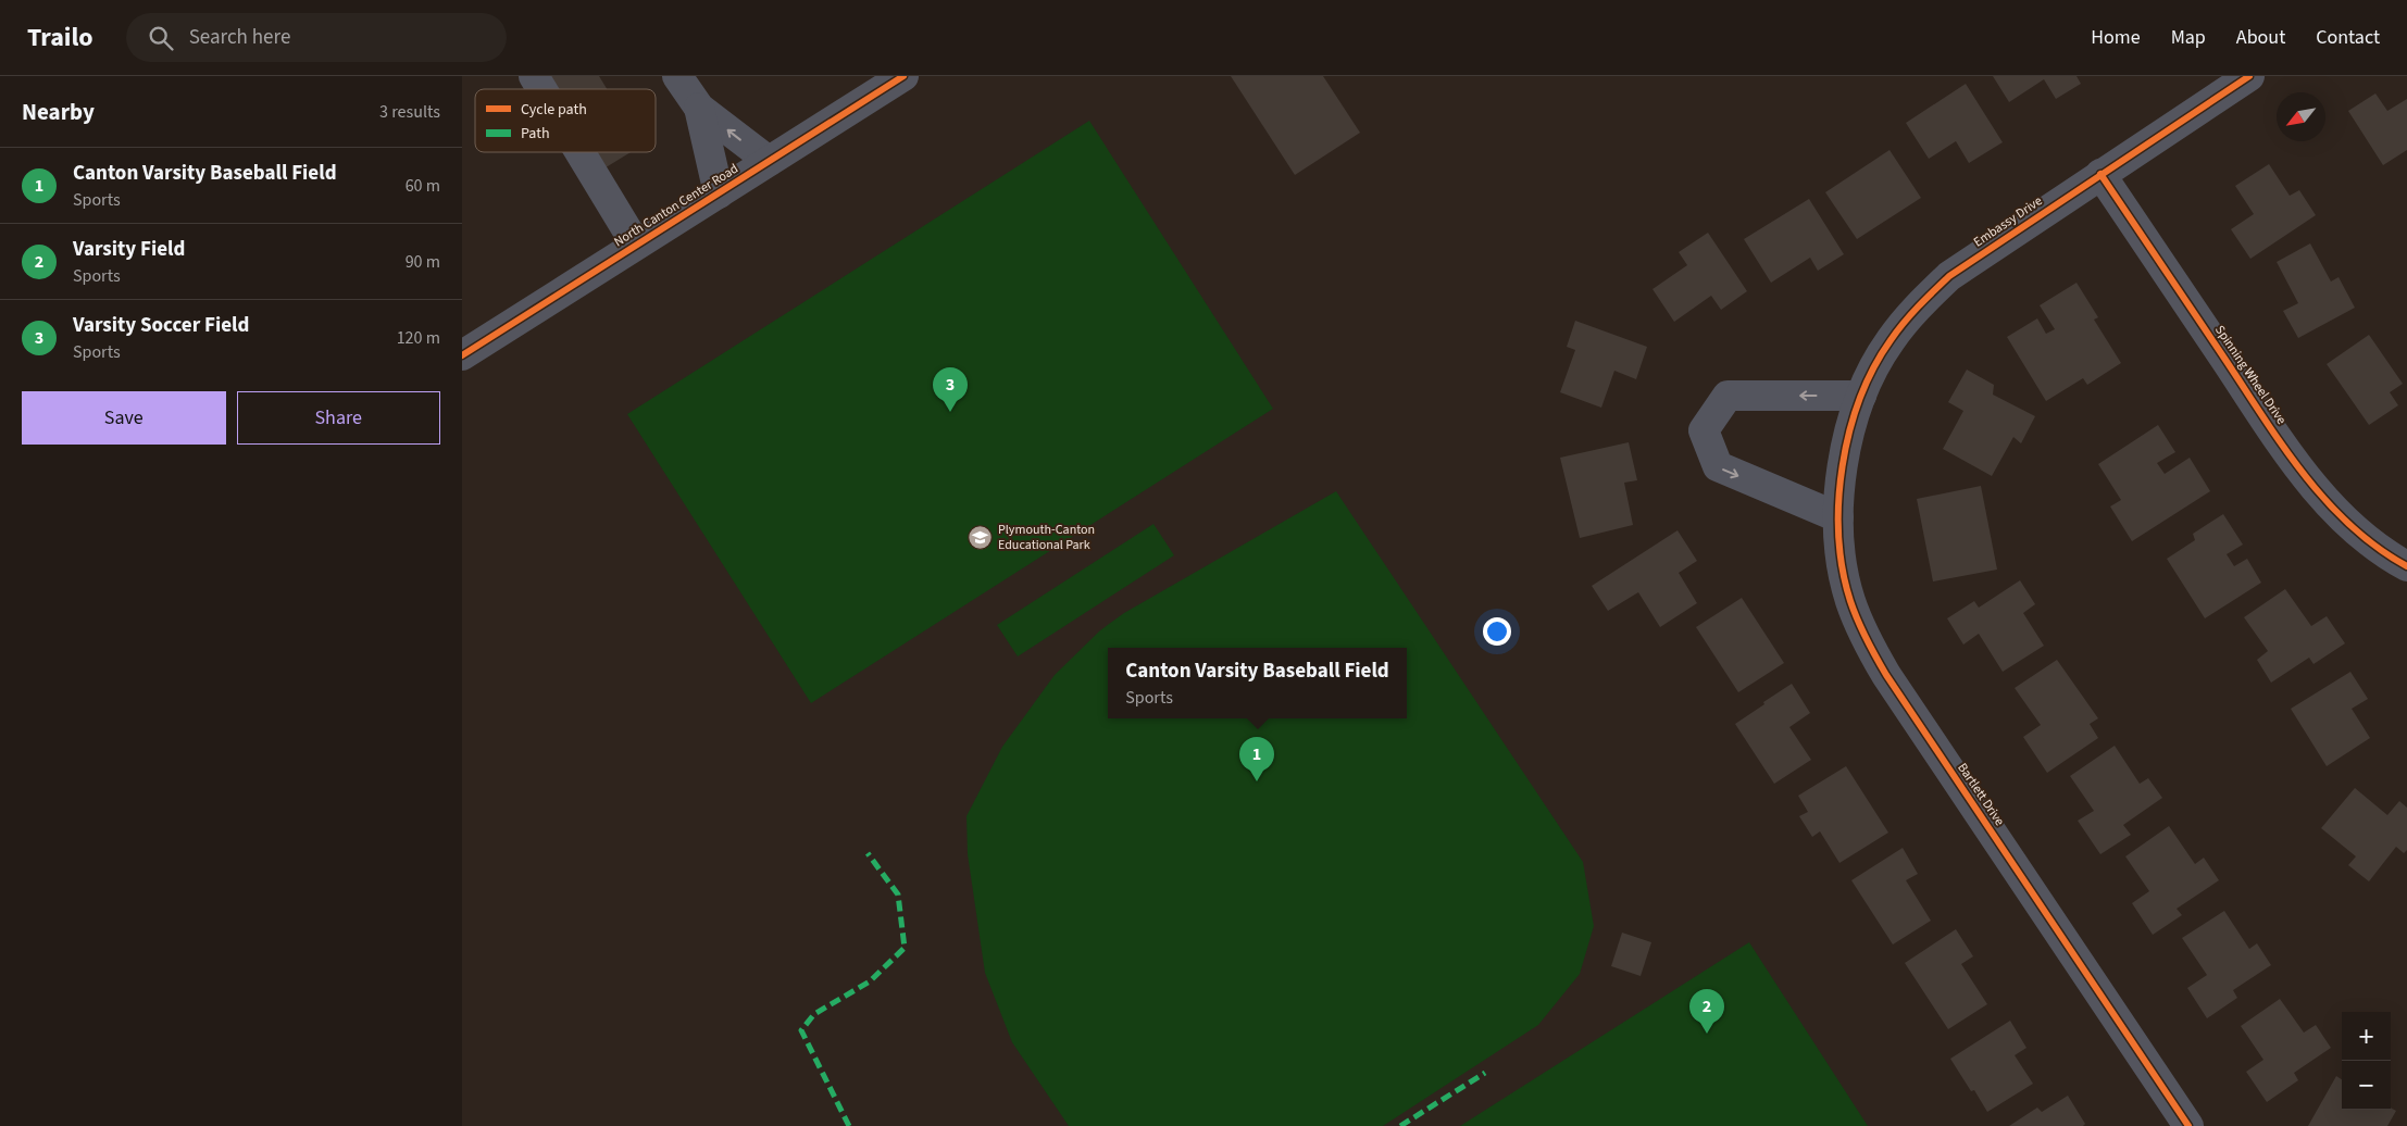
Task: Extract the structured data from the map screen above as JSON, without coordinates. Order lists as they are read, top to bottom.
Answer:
{
  "streets": {
    "street": [
      "North Canton Center Road",
      "Embassy Drive",
      "Spinning Wheel Drive",
      "Bartlett Drive"
    ]
  },
  "crossings": [
    ["Embassy Drive", "Spinning Wheel Drive"],
    ["Embassy Drive", "Bartlett Drive"]
  ],
  "places": {
    "school or university": ["Plymouth-Canton Educational Park"]
  },
  "legend": ["Cycle path", "Path"],
  "north": "bottom left",
  "page": {
    "header": "Trailo",
    "search": "Search here",
    "nav": [
      "Home",
      "Map",
      "About",
      "Contact"
    ],
    "heading": ["Nearby", "3 results"],
    "list": [
      {
        "mark": "1",
        "name": "Canton Varsity Baseball Field",
        "note": "Sports",
        "value": "60 m"
      },
      {
        "mark": "2",
        "name": "Varsity Field",
        "note": "Sports",
        "value": "90 m"
      },
      {
        "mark": "3",
        "name": "Varsity Soccer Field",
        "note": "Sports",
        "value": "120 m"
      }
    ],
    "pins": ["3", "1", "2"],
    "buttons": ["Save", "Share"],
    "popup": ["Canton Varsity Baseball Field", "Sports"],
    "map_buttons": ["+", "−"]
  }
}
